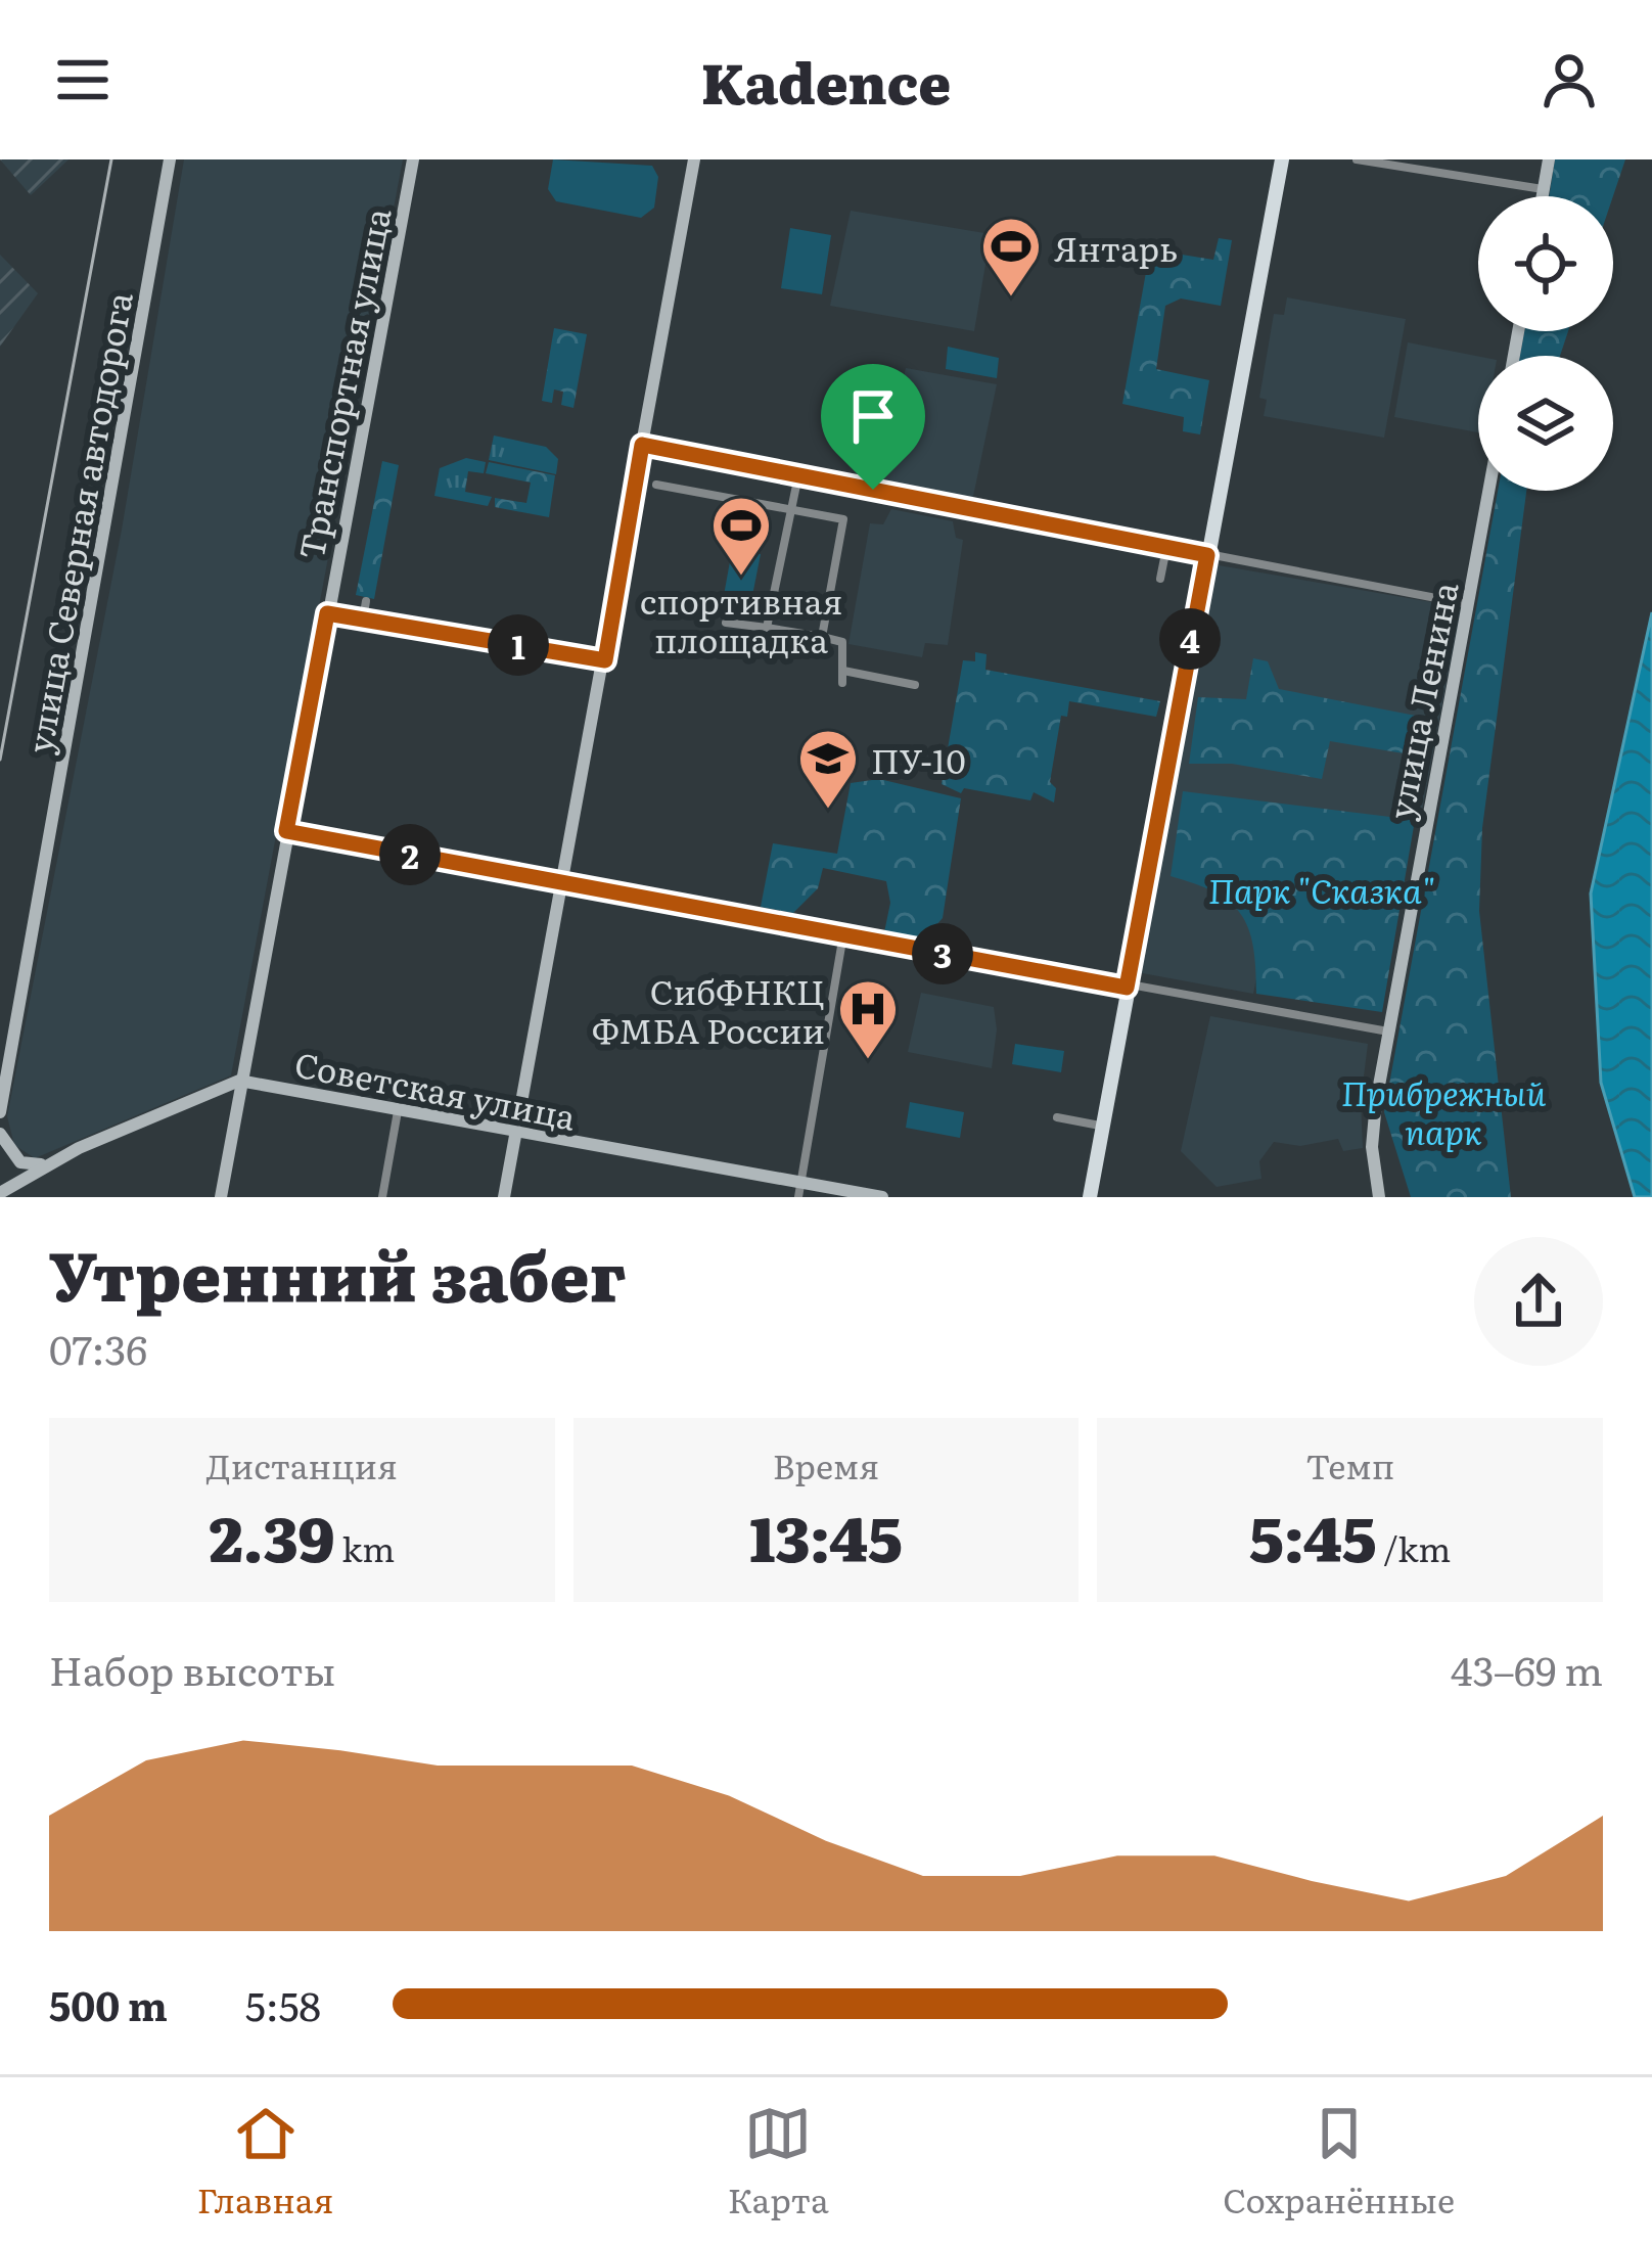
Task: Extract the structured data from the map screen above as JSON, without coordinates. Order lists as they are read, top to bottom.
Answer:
{
  "streets": {
    "street": [
      "Транспортная улица",
      "улица Северная автодорога",
      "улица Ленина",
      "Советская улица"
    ]
  },
  "crossings": [
    ["Транспортная улица", "Советская улица"]
  ],
  "parks": ["Парк \"Сказка\"", "Прибрежный парк"],
  "places": {
    "sports": ["Янтарь", "спортивная площадка"],
    "school or university": ["ПУ-10"],
    "hospital": ["СибФНКЦ ФМБА России"]
  },
  "page": {
    "header": "Kadence",
    "pins": [
      "4",
      "1",
      "2",
      "3"
    ],
    "heading": ["Утренний забег", "07:36"],
    "stats": [
      ["Дистанция", "2.39 km"],
      ["Время", "13:45"],
      ["Темп", "5:45 /km"]
    ],
    "chart": ["Набор высоты", "43–69 m"],
    "list": [
      {
        "name": "500 m",
        "note": "5:58"
      }
    ],
    "tabs": ["Главная", "Карта", "Сохранённые"]
  }
}
